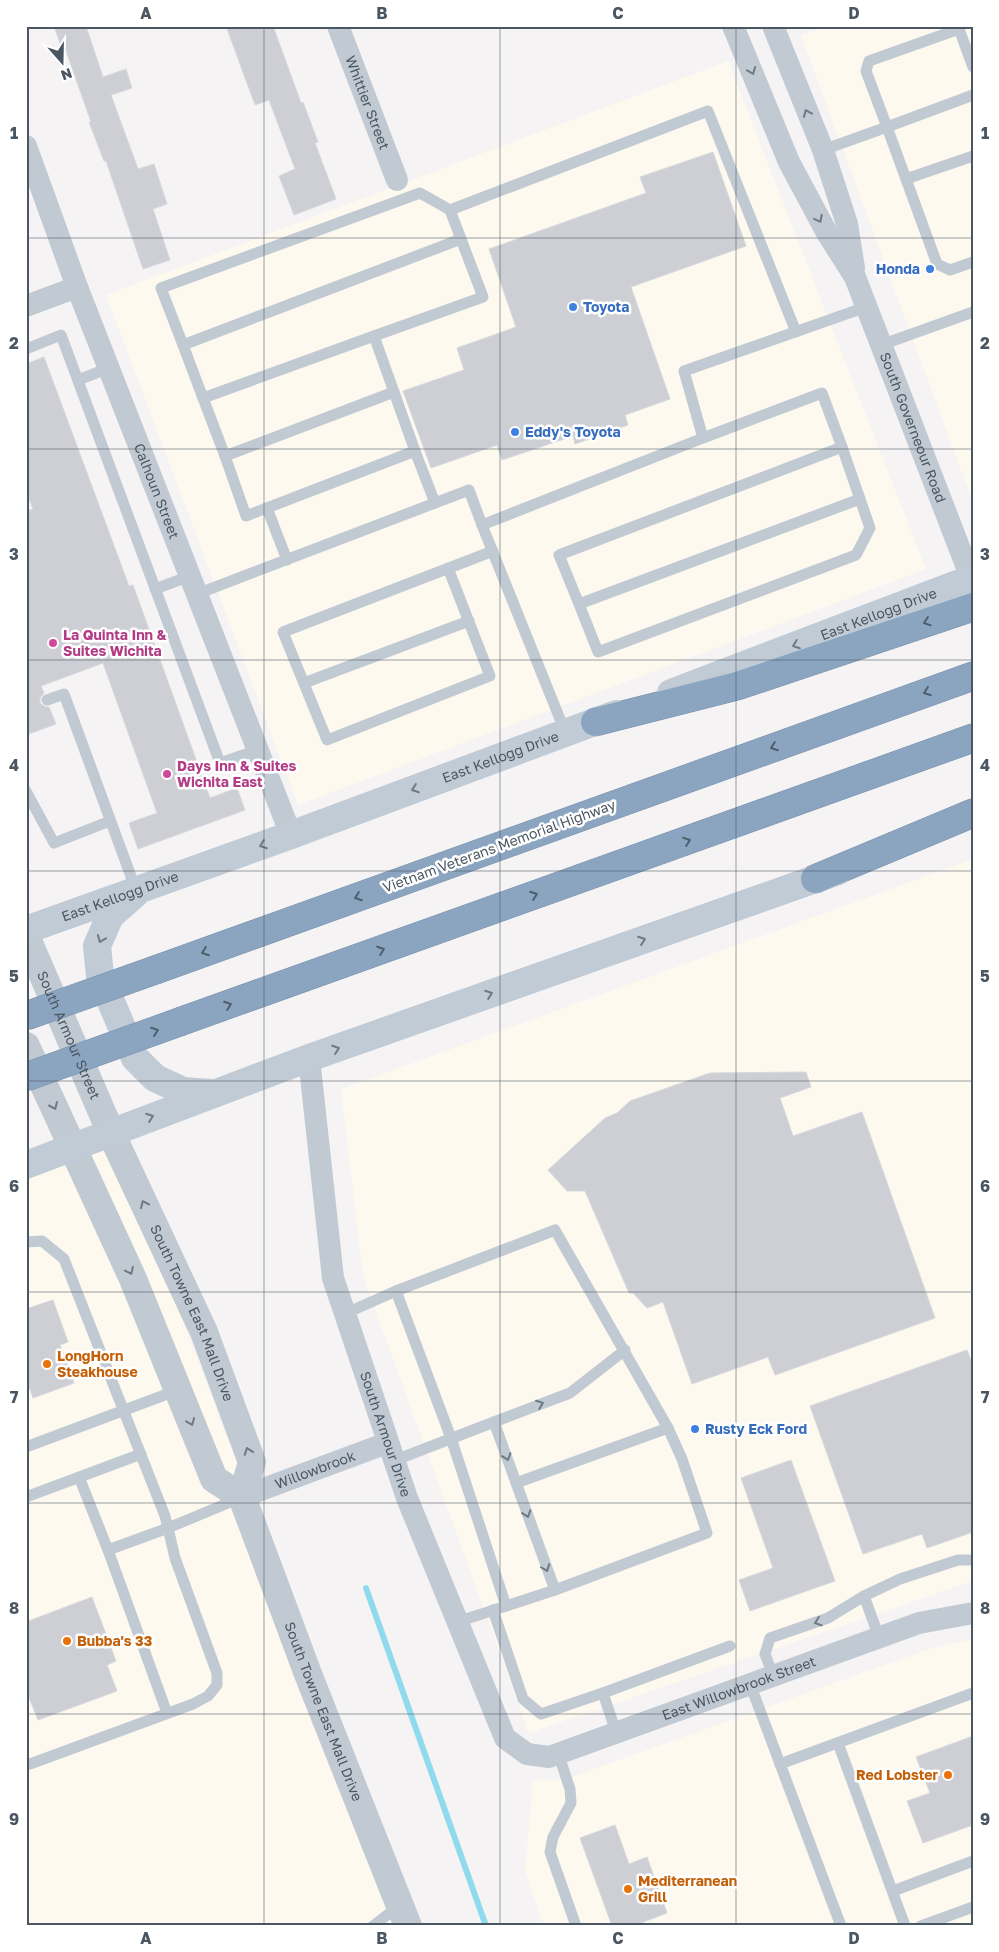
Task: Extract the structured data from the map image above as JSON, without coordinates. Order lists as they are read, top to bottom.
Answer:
{
  "streets": {
    "highway": ["Vietnam Veterans Memorial Highway"],
    "main road": ["East Kellogg Drive"],
    "street": [
      "Whittier Street",
      "South Governeour Road",
      "Calhoun Street",
      "South Armour Street",
      "South Towne East Mall Drive",
      "South Armour Drive",
      "Willowbrook",
      "East Willowbrook Street"
    ]
  },
  "crossings": [
    ["South Governeour Road", "East Kellogg Drive"],
    ["Calhoun Street", "East Kellogg Drive"],
    ["South Armour Street", "South Towne East Mall Drive"],
    ["South Towne East Mall Drive", "Willowbrook"],
    ["South Armour Drive", "Willowbrook"],
    ["South Armour Drive", "East Willowbrook Street"]
  ],
  "places": [
    "Honda",
    "Toyota",
    "Eddy's Toyota",
    "La Quinta Inn & Suites Wichita",
    "Days Inn & Suites Wichita East",
    "LongHorn Steakhouse",
    "Rusty Eck Ford",
    "Bubba's 33",
    "Red Lobster",
    "Mediterranean Grill"
  ],
  "north": "bottom",
  "grid": {
    "columns": [
      "A",
      "B",
      "C",
      "D"
    ],
    "rows": [
      "1",
      "2",
      "3",
      "4",
      "5",
      "6",
      "7",
      "8",
      "9"
    ]
  }
}
